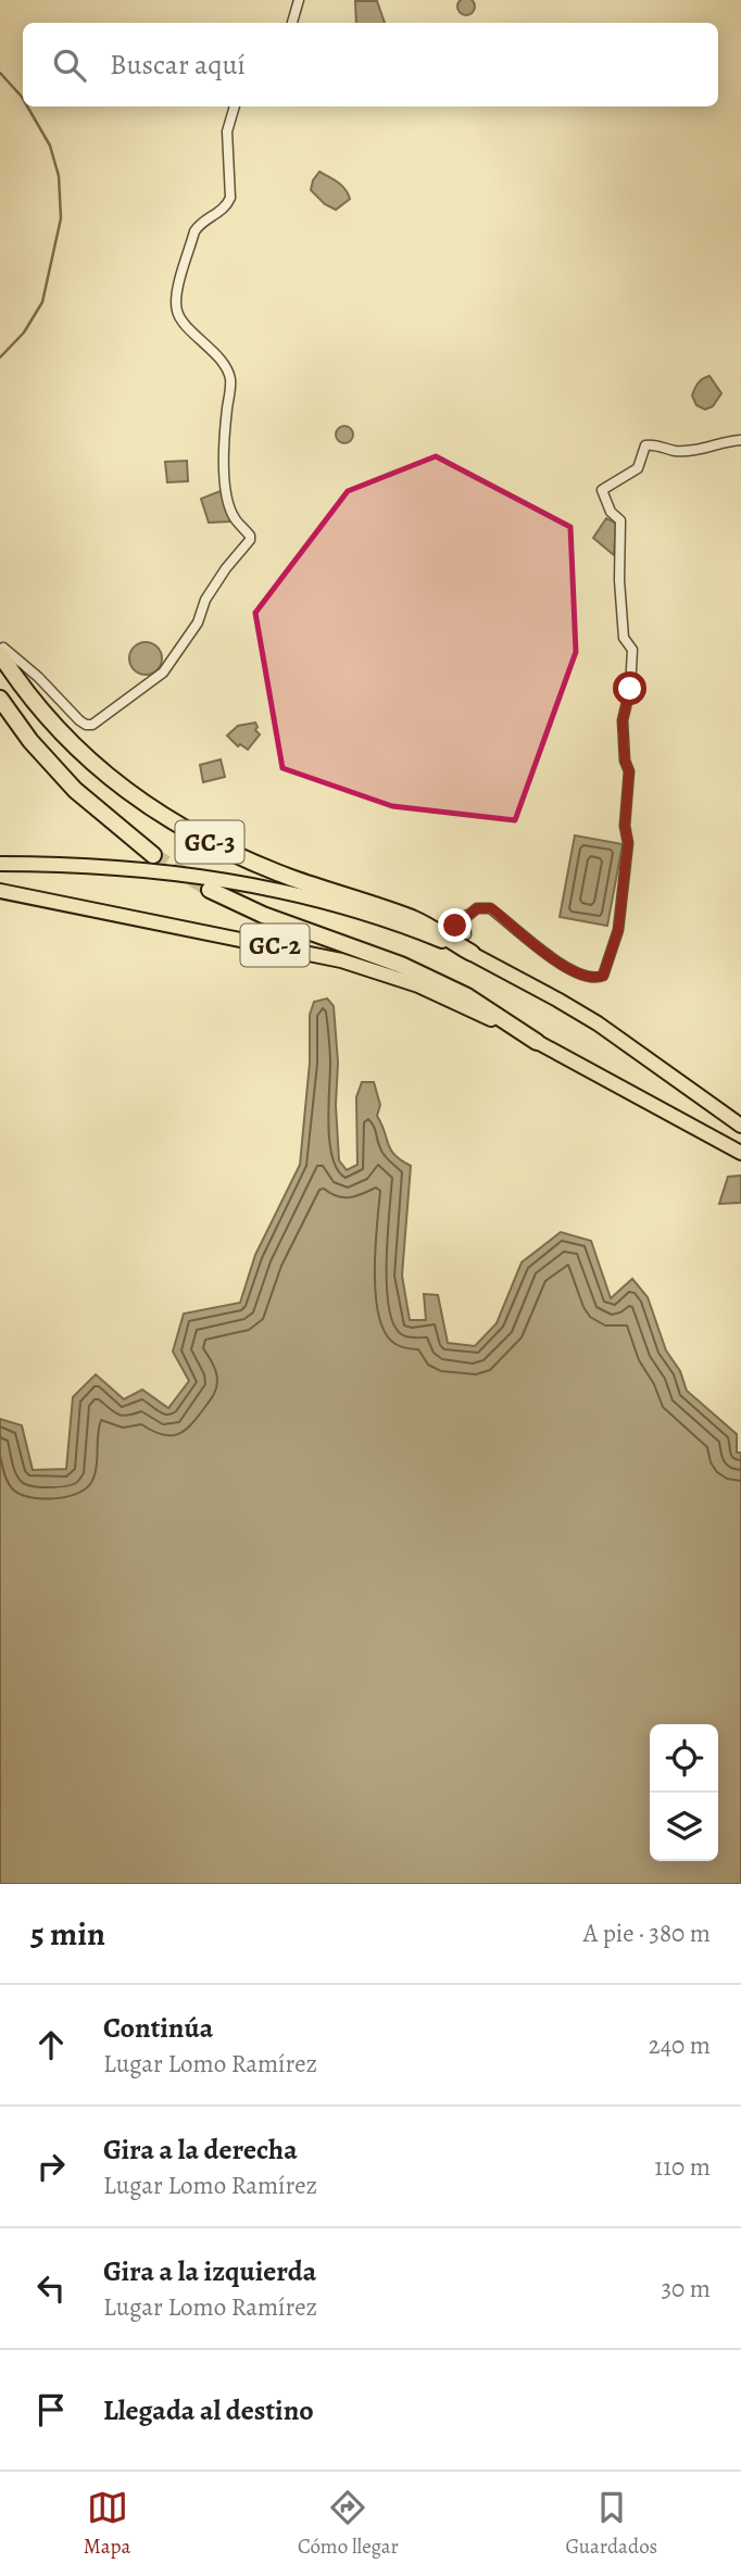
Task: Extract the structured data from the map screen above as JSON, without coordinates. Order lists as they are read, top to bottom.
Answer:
{
  "streets": {
    "highway": ["GC-3", "GC-2"]
  },
  "crossings": [
    ["GC-3", "GC-2"]
  ],
  "page": {
    "search": "Buscar aquí",
    "heading": ["5 min", "A pie · 380 m"],
    "list": [
      ["Continúa", "Lugar Lomo Ramírez", "240 m"],
      ["Gira a la derecha", "Lugar Lomo Ramírez", "110 m"],
      ["Gira a la izquierda", "Lugar Lomo Ramírez", "30 m"],
      "Llegada al destino"
    ],
    "nav": ["Mapa", "Cómo llegar", "Guardados"]
  }
}
